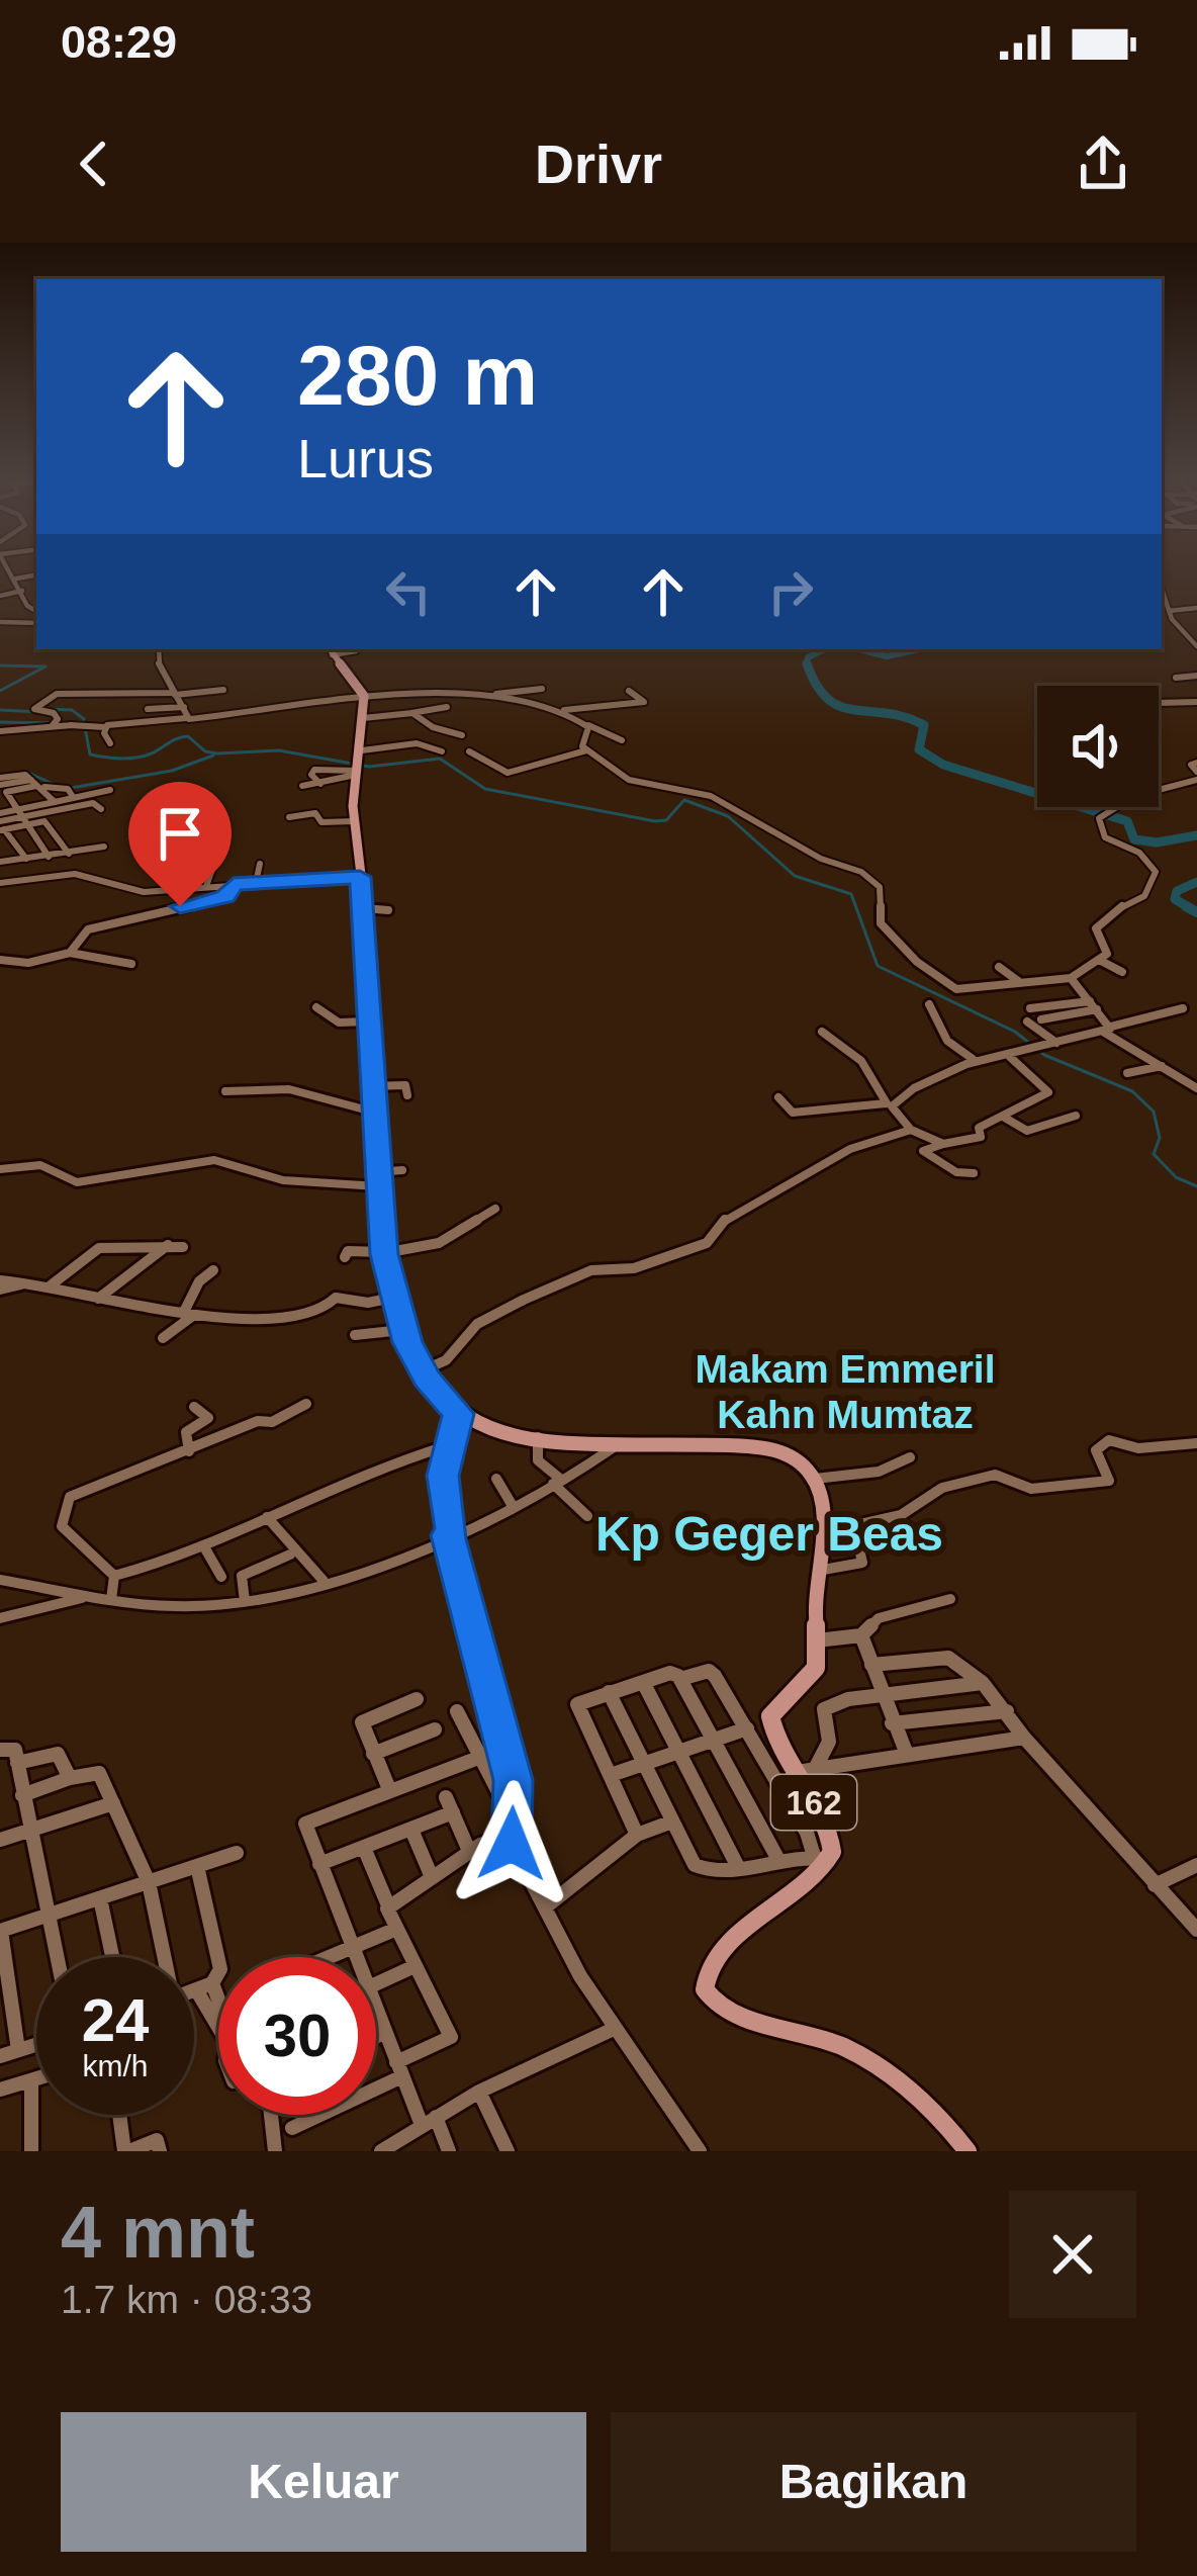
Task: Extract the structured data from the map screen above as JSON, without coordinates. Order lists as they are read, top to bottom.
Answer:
{
  "streets": {
    "main road": ["162"]
  },
  "districts": ["Makam Emmeril Kahn Mumtaz", "Kp Geger Beas"],
  "page": {
    "status": "08:29",
    "header": "Drivr",
    "turn": ["280 m", "Lurus"],
    "speed": "24 km/h",
    "limit": "30",
    "heading": ["4 mnt", "1.7 km · 08:33"],
    "buttons": ["Keluar", "Bagikan"]
  }
}
